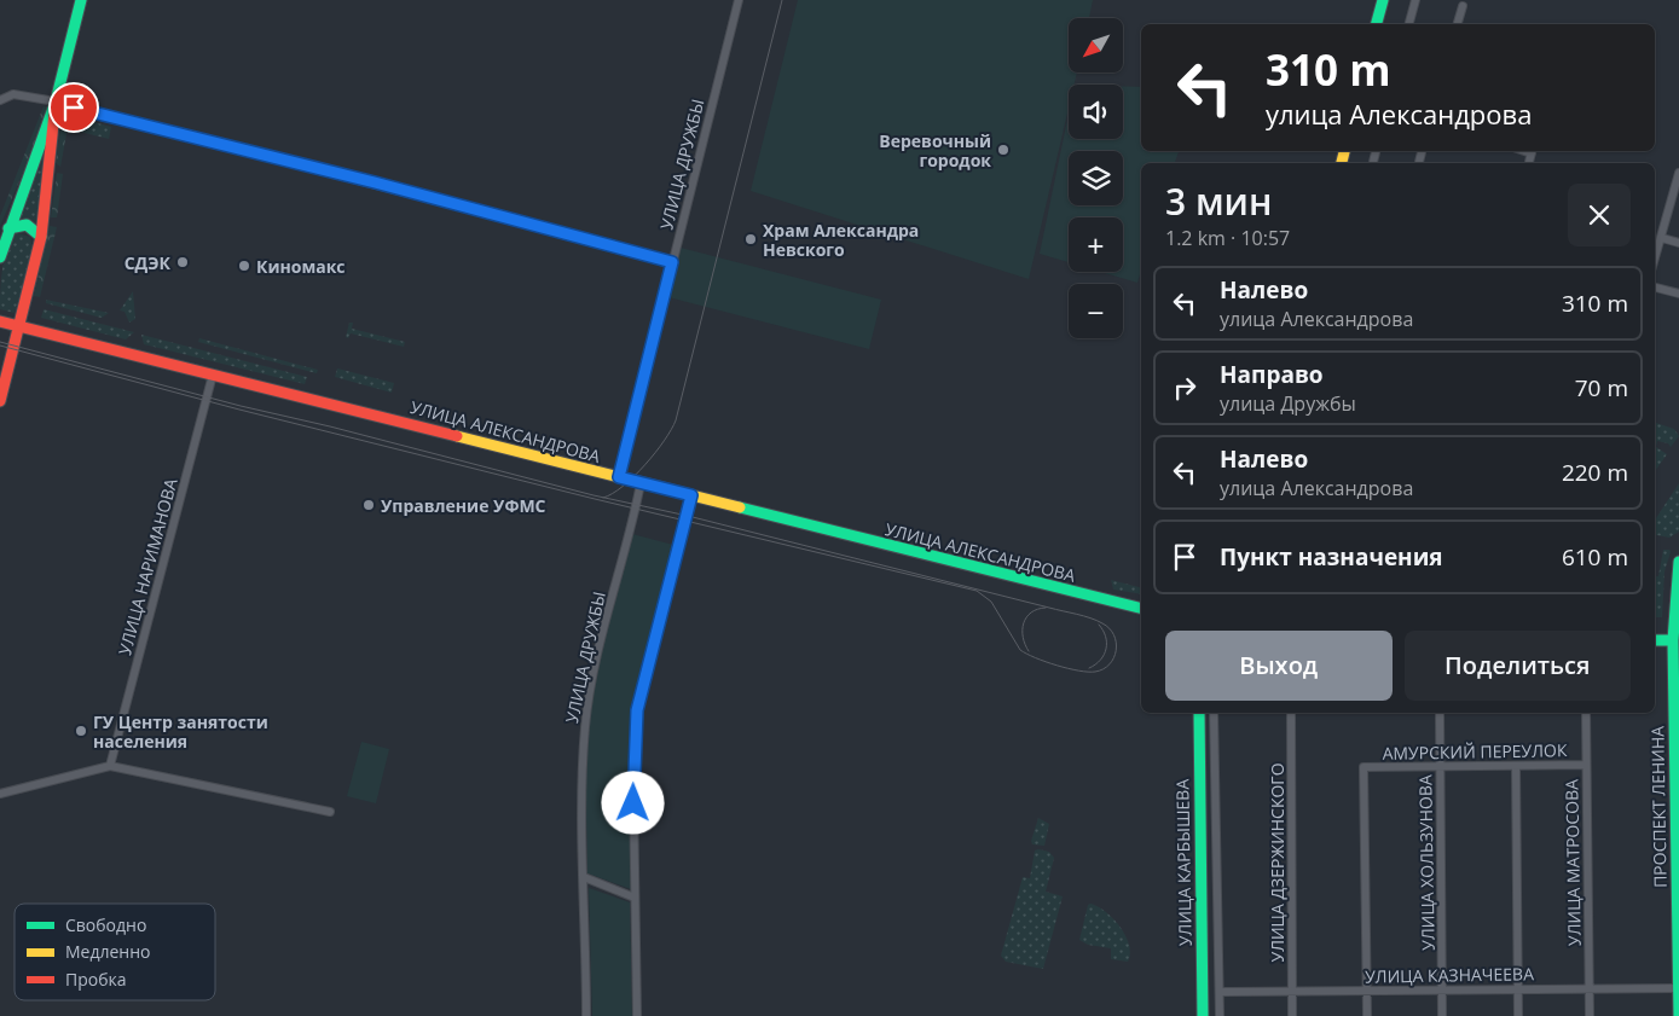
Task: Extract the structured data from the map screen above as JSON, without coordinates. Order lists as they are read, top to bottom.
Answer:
{
  "streets": {
    "main road": ["УЛИЦА АЛЕКСАНДРОВА", "ПРОСПЕКТ ЛЕНИНА", "УЛИЦА КАРБЫШЕВА"],
    "street": [
      "УЛИЦА ДРУЖБЫ",
      "УЛИЦА НАРИМАНОВА",
      "АМУРСКИЙ ПЕРЕУЛОК",
      "УЛИЦА ДЗЕРЖИНСКОГО",
      "УЛИЦА ХОЛЬЗУНОВА",
      "УЛИЦА МАТРОСОВА",
      "УЛИЦА КАЗНАЧЕЕВА"
    ]
  },
  "crossings": [
    ["УЛИЦА ДРУЖБЫ", "УЛИЦА АЛЕКСАНДРОВА"],
    ["УЛИЦА АЛЕКСАНДРОВА", "УЛИЦА НАРИМАНОВА"],
    ["АМУРСКИЙ ПЕРЕУЛОК", "УЛИЦА ХОЛЬЗУНОВА"],
    ["АМУРСКИЙ ПЕРЕУЛОК", "УЛИЦА МАТРОСОВА"],
    ["АМУРСКИЙ ПЕРЕУЛОК", "УЛИЦА КАЗНАЧЕЕВА"],
    ["ПРОСПЕКТ ЛЕНИНА", "УЛИЦА КАЗНАЧЕЕВА"],
    ["УЛИЦА ДЗЕРЖИНСКОГО", "УЛИЦА КАЗНАЧЕЕВА"],
    ["УЛИЦА ХОЛЬЗУНОВА", "УЛИЦА КАЗНАЧЕЕВА"],
    ["УЛИЦА МАТРОСОВА", "УЛИЦА КАЗНАЧЕЕВА"]
  ],
  "places": [
    "Веревочный городок",
    "Храм Александра Невского",
    "СДЭК",
    "Киномакс",
    "Управление УФМС",
    "ГУ Центр занятости населения"
  ],
  "legend": ["Свободно", "Медленно", "Пробка"],
  "north": "bottom left",
  "page": {
    "map_buttons": ["+", "−"],
    "turn": ["310 m", "улица Александрова"],
    "heading": ["3 мин", "1.2 km · 10:57"],
    "list": [
      {
        "name": "Налево",
        "note": "улица Александрова",
        "value": "310 m"
      },
      {
        "name": "Направо",
        "note": "улица Дружбы",
        "value": "70 m"
      },
      {
        "name": "Налево",
        "note": "улица Александрова",
        "value": "220 m"
      },
      {
        "name": "Пункт назначения",
        "value": "610 m"
      }
    ],
    "buttons": ["Выход", "Поделиться"]
  }
}
